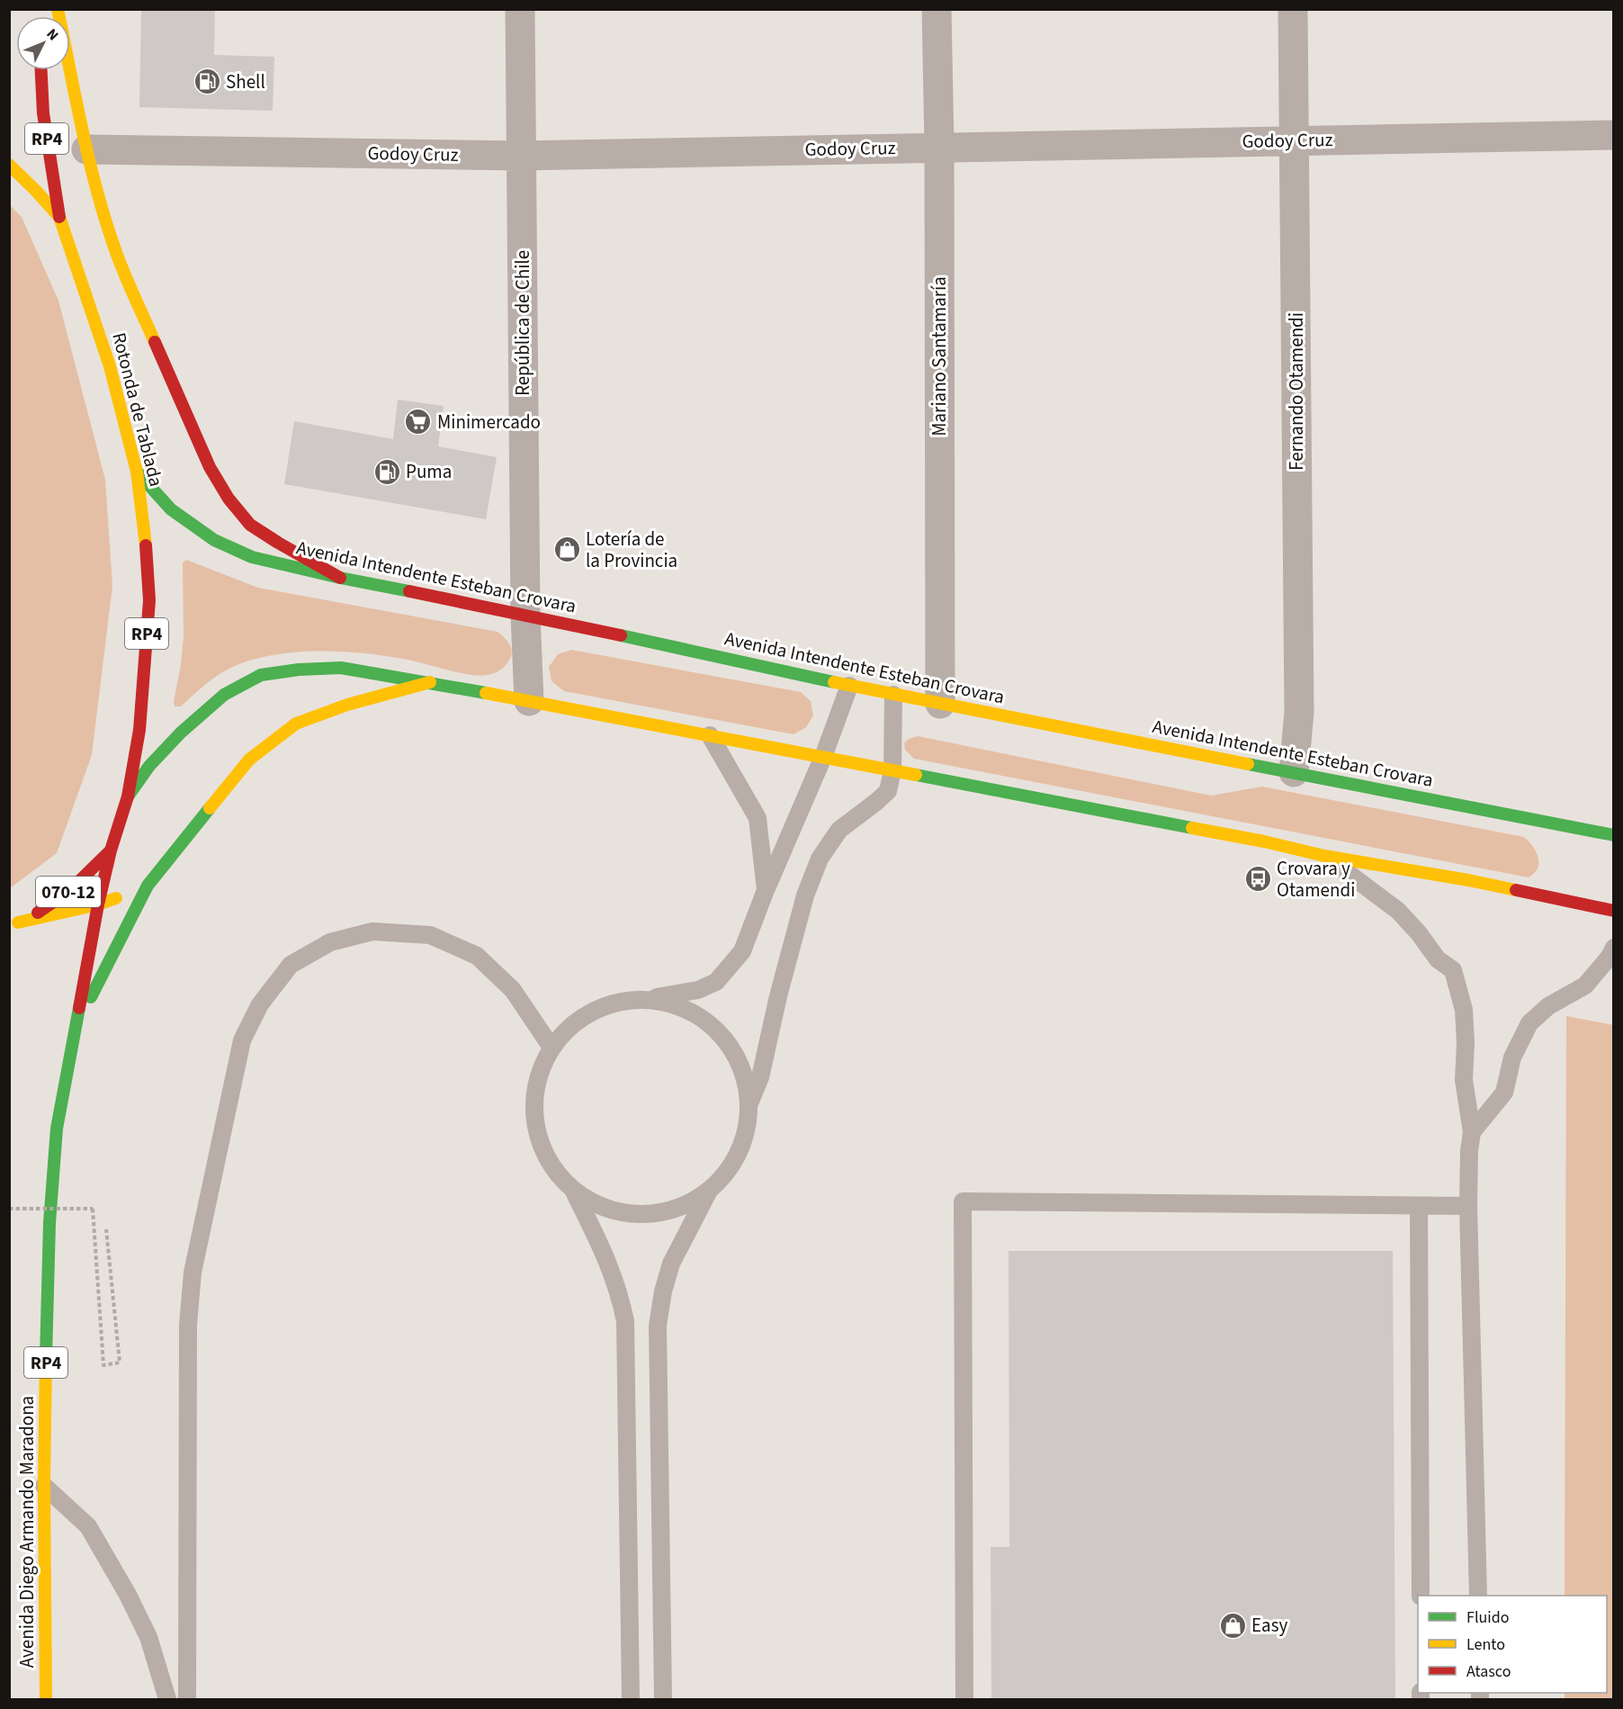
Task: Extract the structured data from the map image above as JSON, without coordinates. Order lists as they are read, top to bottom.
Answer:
{
  "streets": {
    "main road": [
      "RP4",
      "Rotonda de Tablada",
      "Avenida Intendente Esteban Crovara",
      "070-12",
      "Avenida Diego Armando Maradona"
    ],
    "street": [
      "Godoy Cruz",
      "República de Chile",
      "Mariano Santamaría",
      "Fernando Otamendi"
    ]
  },
  "crossings": [
    ["RP4", "Rotonda de Tablada"],
    ["Godoy Cruz", "República de Chile"],
    ["Godoy Cruz", "Mariano Santamaría"],
    ["Godoy Cruz", "Fernando Otamendi"],
    ["República de Chile", "Avenida Intendente Esteban Crovara"],
    ["Mariano Santamaría", "Avenida Intendente Esteban Crovara"],
    ["Fernando Otamendi", "Avenida Intendente Esteban Crovara"],
    ["Rotonda de Tablada", "Avenida Intendente Esteban Crovara"],
    ["Rotonda de Tablada", "Avenida Diego Armando Maradona"]
  ],
  "places": {
    "fuel station": ["Shell", "Puma"],
    "supermarket": ["Minimercado"],
    "shop": ["Lotería de la Provincia", "Easy"],
    "bus stop": ["Crovara y Otamendi"]
  },
  "legend": ["Fluido", "Lento", "Atasco"],
  "north": "top right"
}
